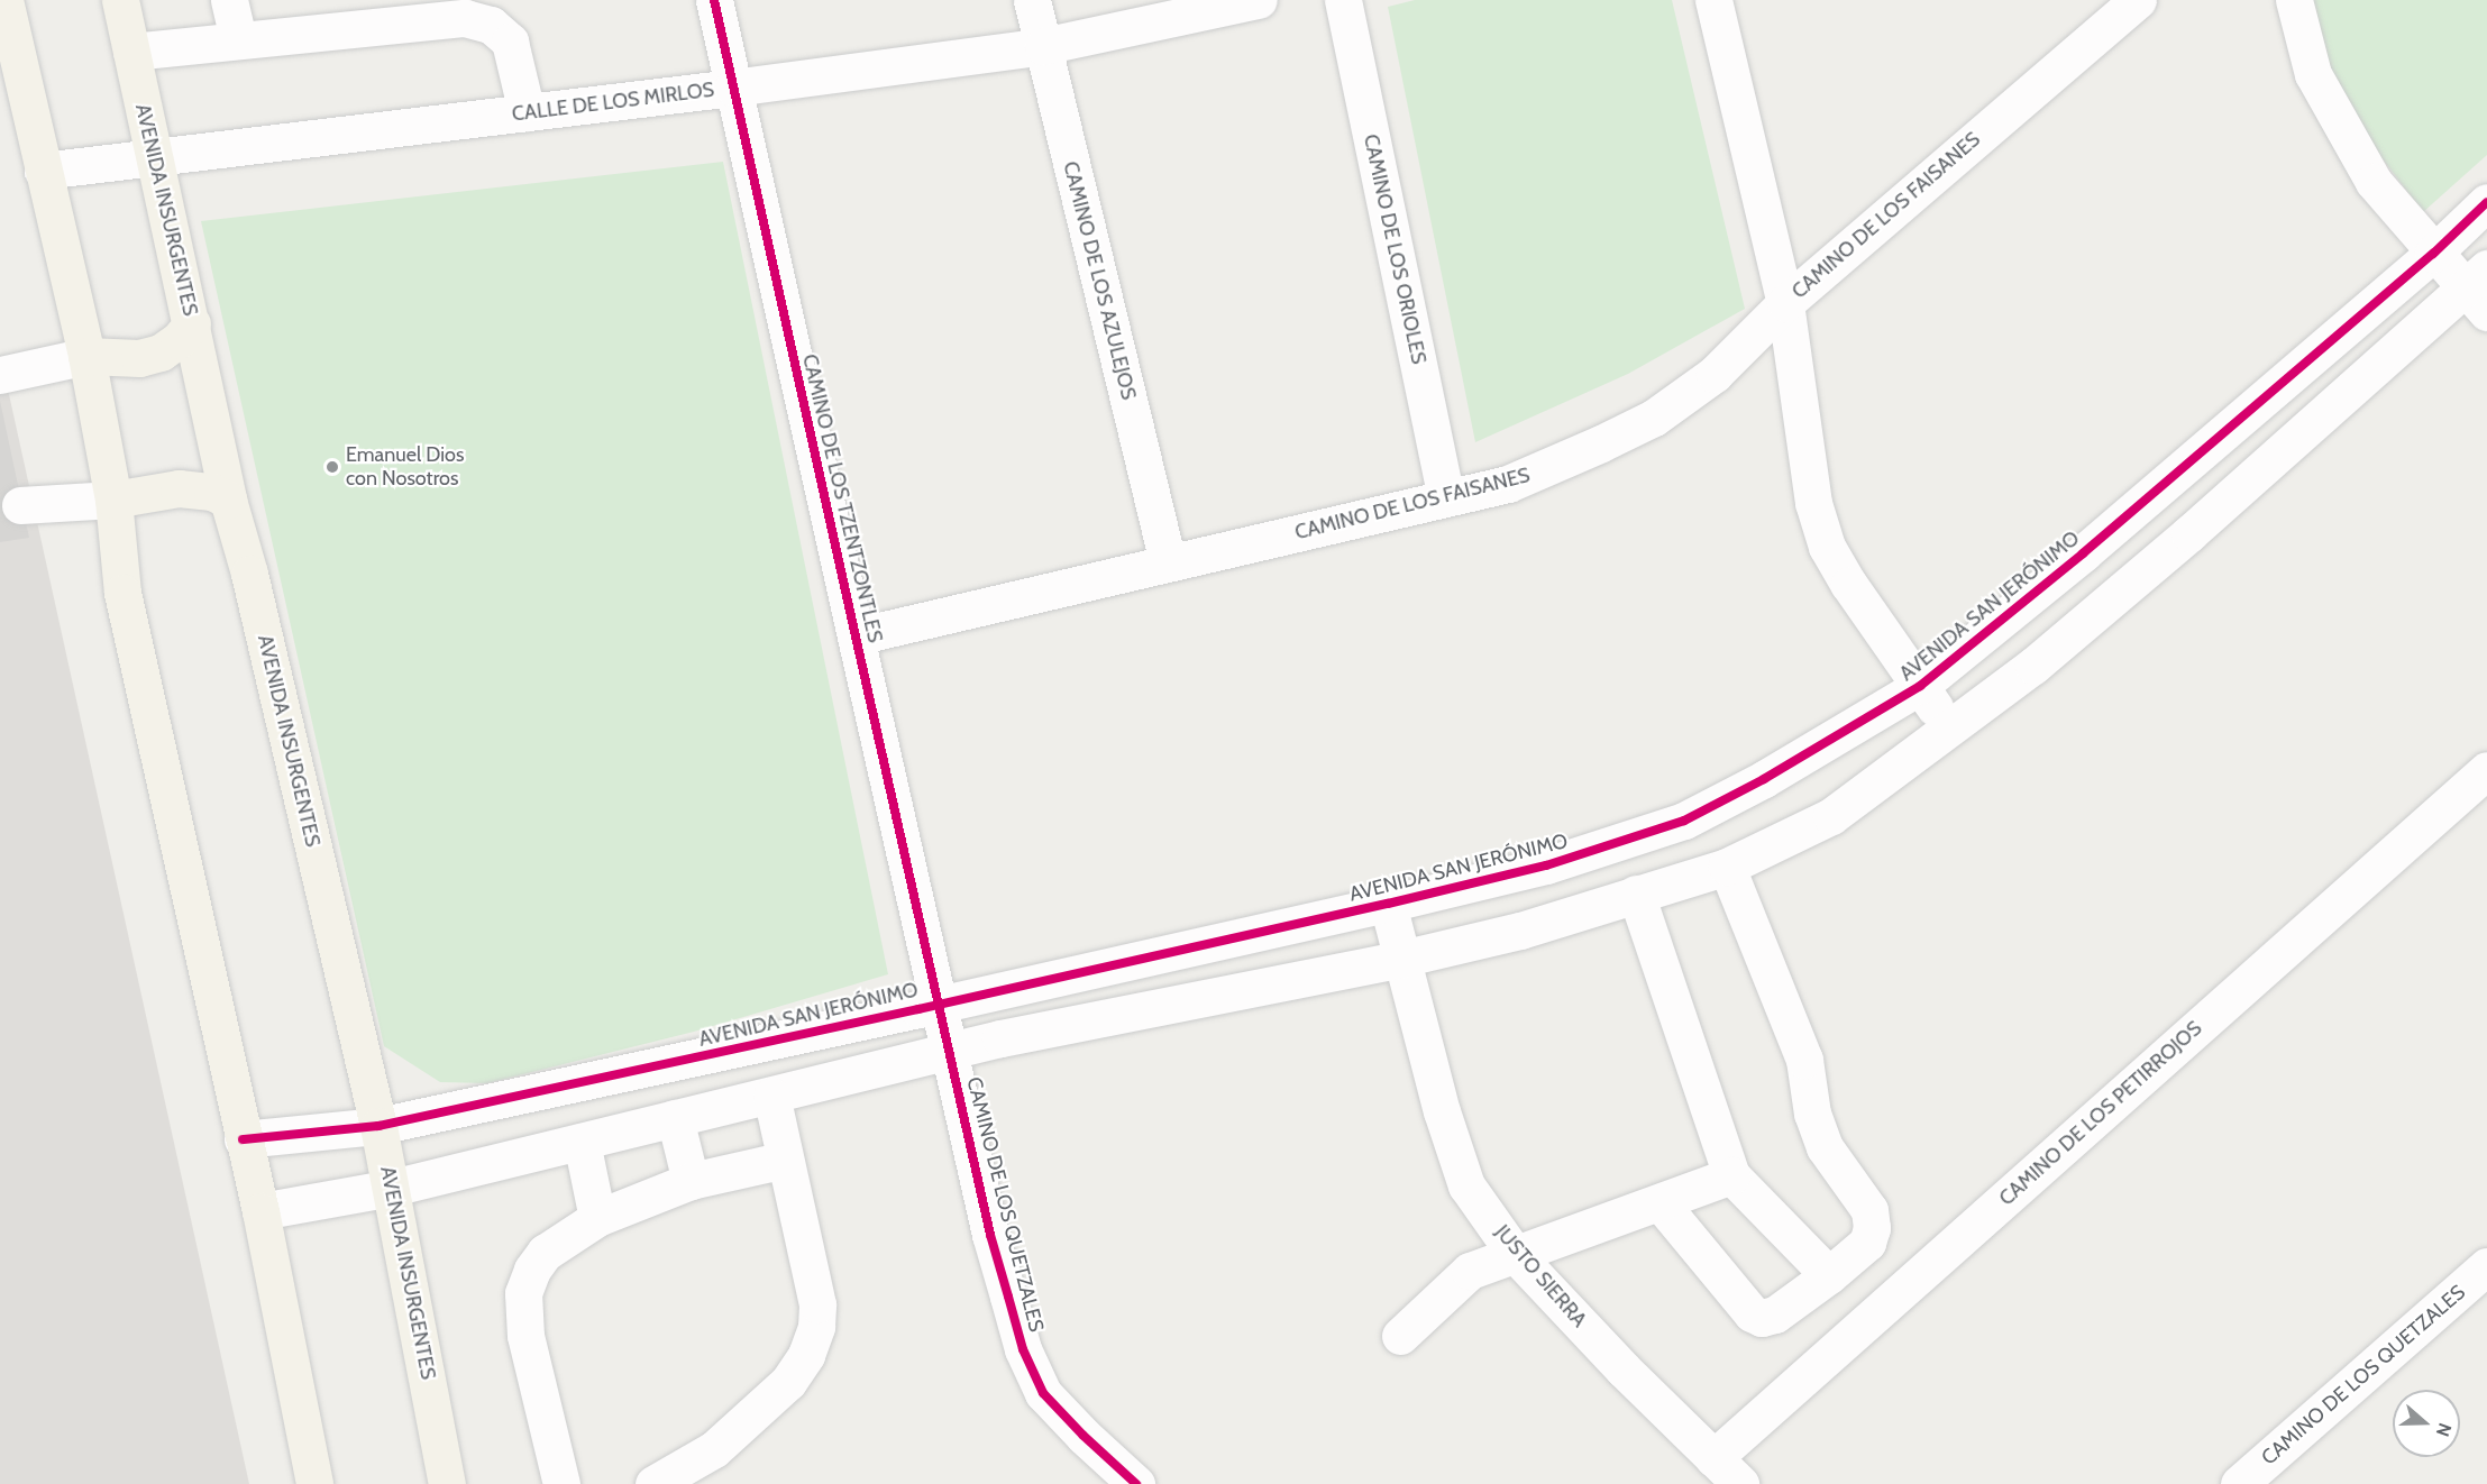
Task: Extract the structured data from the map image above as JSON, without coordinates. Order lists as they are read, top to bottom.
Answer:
{
  "streets": {
    "main road": ["AVENIDA INSURGENTES"],
    "street": [
      "CALLE DE LOS MIRLOS",
      "CAMINO DE LOS FAISANES",
      "CAMINO DE LOS ORIOLES",
      "CAMINO DE LOS AZULEJOS",
      "CAMINO DE LOS TZENTZONTLES",
      "AVENIDA SAN JERÓNIMO",
      "CAMINO DE LOS PETIRROJOS",
      "CAMINO DE LOS QUETZALES",
      "JUSTO SIERRA"
    ]
  },
  "crossings": [
    ["CALLE DE LOS MIRLOS", "AVENIDA INSURGENTES"],
    ["CALLE DE LOS MIRLOS", "CAMINO DE LOS AZULEJOS"],
    ["CALLE DE LOS MIRLOS", "CAMINO DE LOS TZENTZONTLES"],
    ["AVENIDA INSURGENTES", "AVENIDA SAN JERÓNIMO"],
    ["CAMINO DE LOS FAISANES", "CAMINO DE LOS ORIOLES"],
    ["CAMINO DE LOS FAISANES", "CAMINO DE LOS AZULEJOS"],
    ["CAMINO DE LOS FAISANES", "CAMINO DE LOS TZENTZONTLES"],
    ["CAMINO DE LOS TZENTZONTLES", "AVENIDA SAN JERÓNIMO"],
    ["CAMINO DE LOS TZENTZONTLES", "CAMINO DE LOS QUETZALES"],
    ["AVENIDA SAN JERÓNIMO", "JUSTO SIERRA"],
    ["CAMINO DE LOS PETIRROJOS", "JUSTO SIERRA"]
  ],
  "places": ["Emanuel Dios con Nosotros"],
  "north": "right"
}
